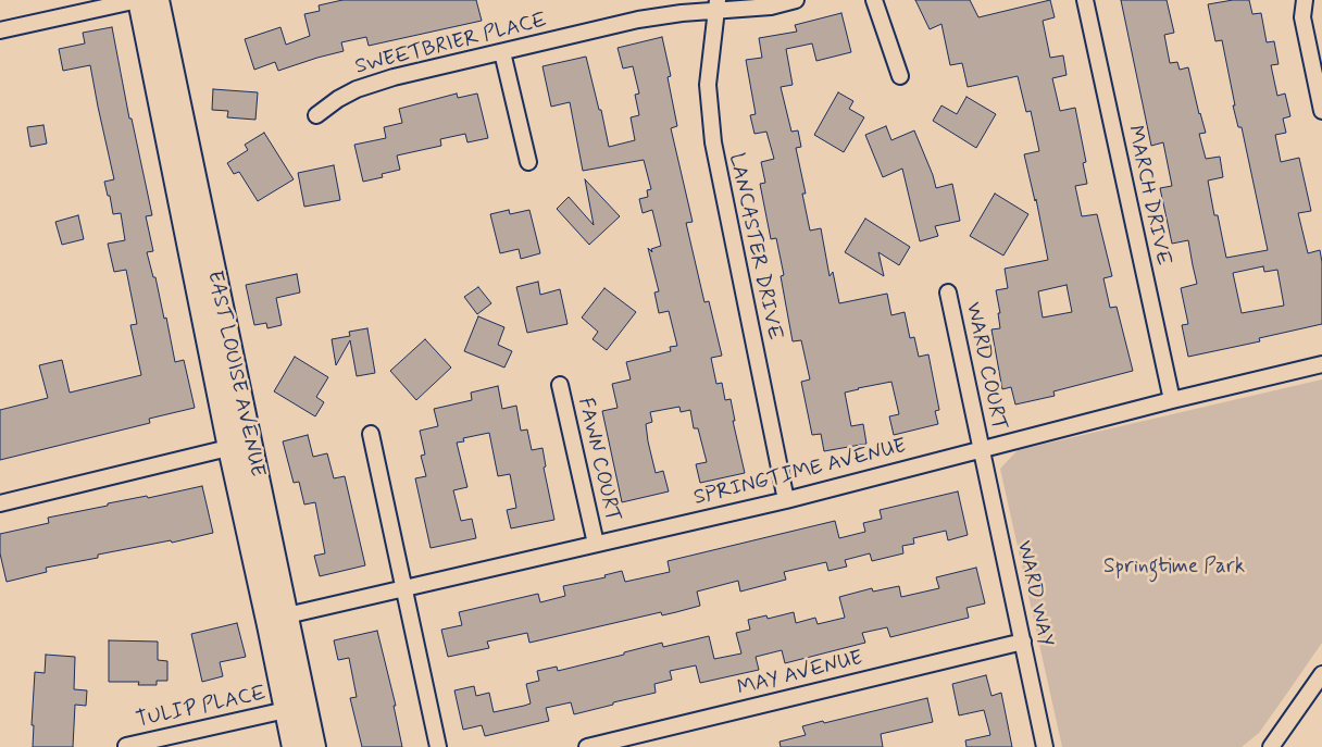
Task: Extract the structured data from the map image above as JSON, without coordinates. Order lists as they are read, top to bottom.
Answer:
{
  "streets": {
    "street": [
      "SWEETBRIER PLACE",
      "MARCH DRIVE",
      "LANCASTER DRIVE",
      "WARD COURT",
      "EAST LOUISE AVENUE",
      "FAWN COURT",
      "SPRINGTIME AVENUE",
      "WARD WAY",
      "MAY AVENUE",
      "TULIP PLACE"
    ]
  },
  "crossings": [
    ["SWEETBRIER PLACE", "LANCASTER DRIVE"],
    ["MARCH DRIVE", "SPRINGTIME AVENUE"],
    ["LANCASTER DRIVE", "SPRINGTIME AVENUE"],
    ["WARD COURT", "SPRINGTIME AVENUE"],
    ["WARD COURT", "WARD WAY"],
    ["EAST LOUISE AVENUE", "SPRINGTIME AVENUE"],
    ["EAST LOUISE AVENUE", "TULIP PLACE"],
    ["FAWN COURT", "SPRINGTIME AVENUE"],
    ["SPRINGTIME AVENUE", "WARD WAY"],
    ["WARD WAY", "MAY AVENUE"]
  ],
  "parks": ["Springtime Park"]
}
